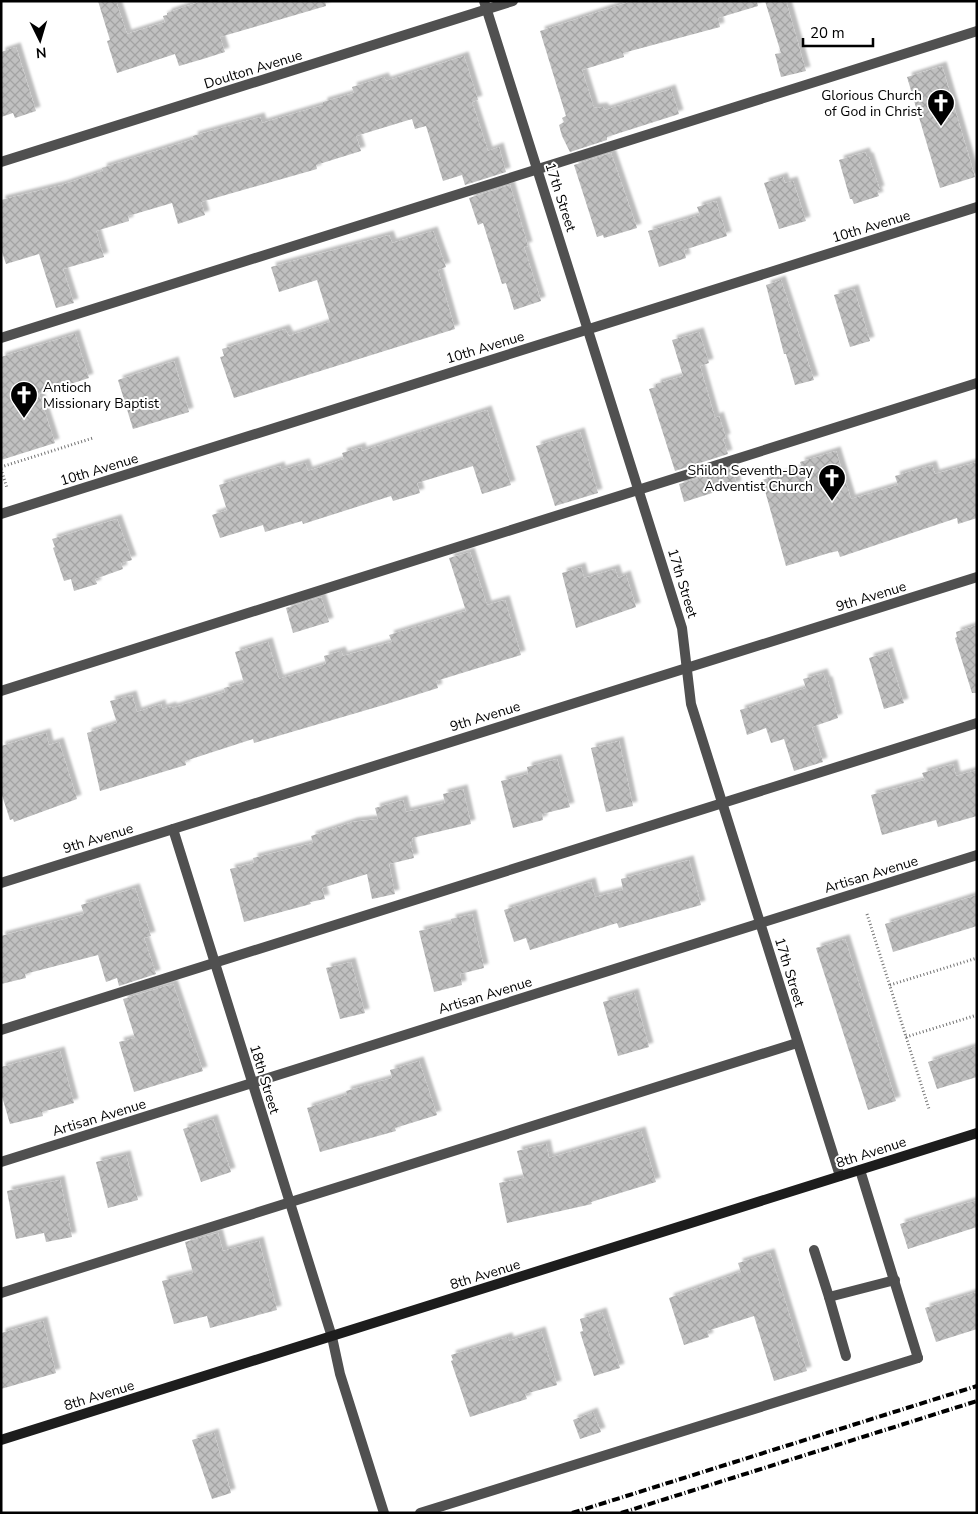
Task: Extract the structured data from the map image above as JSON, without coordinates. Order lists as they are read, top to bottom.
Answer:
{
  "streets": {
    "main road": ["8th Avenue"],
    "street": [
      "Doulton Avenue",
      "17th Street",
      "10th Avenue",
      "9th Avenue",
      "Artisan Avenue",
      "18th Street"
    ]
  },
  "crossings": [
    ["Doulton Avenue", "17th Street"],
    ["17th Street", "10th Avenue"],
    ["17th Street", "9th Avenue"],
    ["17th Street", "Artisan Avenue"],
    ["17th Street", "8th Avenue"],
    ["9th Avenue", "18th Street"],
    ["Artisan Avenue", "18th Street"],
    ["18th Street", "8th Avenue"]
  ],
  "places": {
    "church": ["Glorious Church of God in Christ", "Antioch Missionary Baptist", "Shiloh Seventh-Day Adventist Church"]
  },
  "scale_bar": "20 m",
  "north": "bottom"
}
